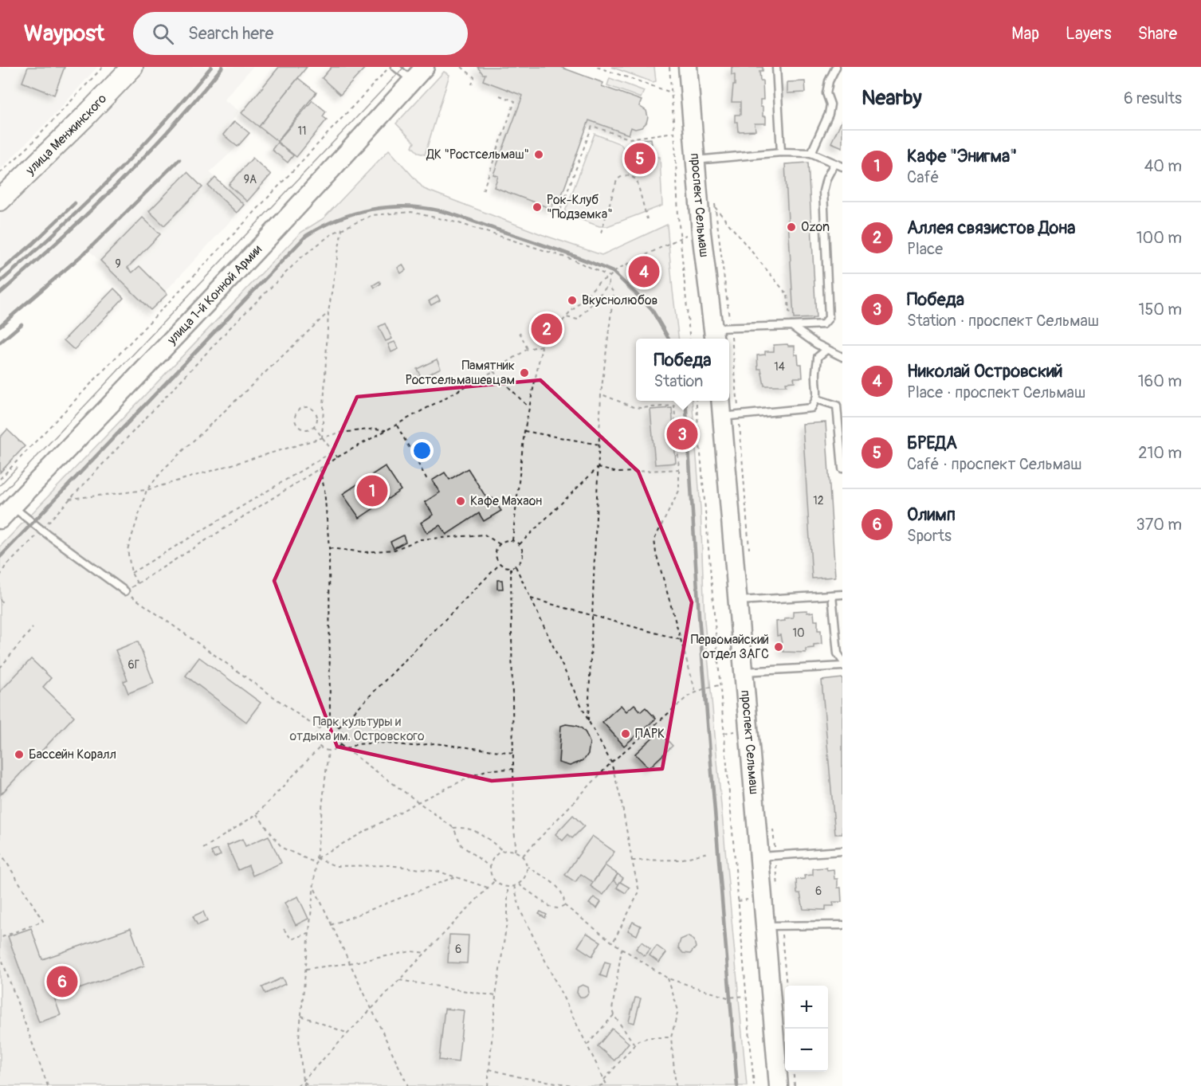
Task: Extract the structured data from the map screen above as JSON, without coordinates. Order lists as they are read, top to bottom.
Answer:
{
  "streets": {
    "main road": ["улица Менжинского", "проспект Сельмаш", "улица 1-й Конной Армии"]
  },
  "parks": ["Парк культуры и отдыха им. Островского"],
  "places": [
    "ДК \"Ростсельмаш\"",
    "Рок-Клуб \"Подземка\"",
    "Ozon",
    "Вкуснолюбов",
    "Памятник Ростсельмашевцам",
    "Кафе Махаон",
    "Первомайский отдел ЗАГС",
    "ПАРК",
    "Бассейн Коралл"
  ],
  "house_numbers": [
    "11",
    "9А",
    "9",
    "14",
    "12",
    "10",
    "6Г",
    "6",
    "6"
  ],
  "page": {
    "header": "Waypost",
    "search": "Search here",
    "nav": ["Map", "Layers", "Share"],
    "heading": ["Nearby", "6 results"],
    "list": [
      {
        "mark": "1",
        "name": "Кафе \"Энигма\"",
        "note": "Café",
        "value": "40 m"
      },
      {
        "mark": "2",
        "name": "Аллея связистов Дона",
        "note": "Place",
        "value": "100 m"
      },
      {
        "mark": "3",
        "name": "Победа",
        "note": "Station · проспект Сельмаш",
        "value": "150 m"
      },
      {
        "mark": "4",
        "name": "Николай Островский",
        "note": "Place · проспект Сельмаш",
        "value": "160 m"
      },
      {
        "mark": "5",
        "name": "БРЕДА",
        "note": "Café · проспект Сельмаш",
        "value": "210 m"
      },
      {
        "mark": "6",
        "name": "Олимп",
        "note": "Sports",
        "value": "370 m"
      }
    ],
    "pins": [
      "5",
      "4",
      "2",
      "3",
      "1",
      "6"
    ],
    "popup": ["Победа", "Station"],
    "map_buttons": ["+", "−"]
  }
}
